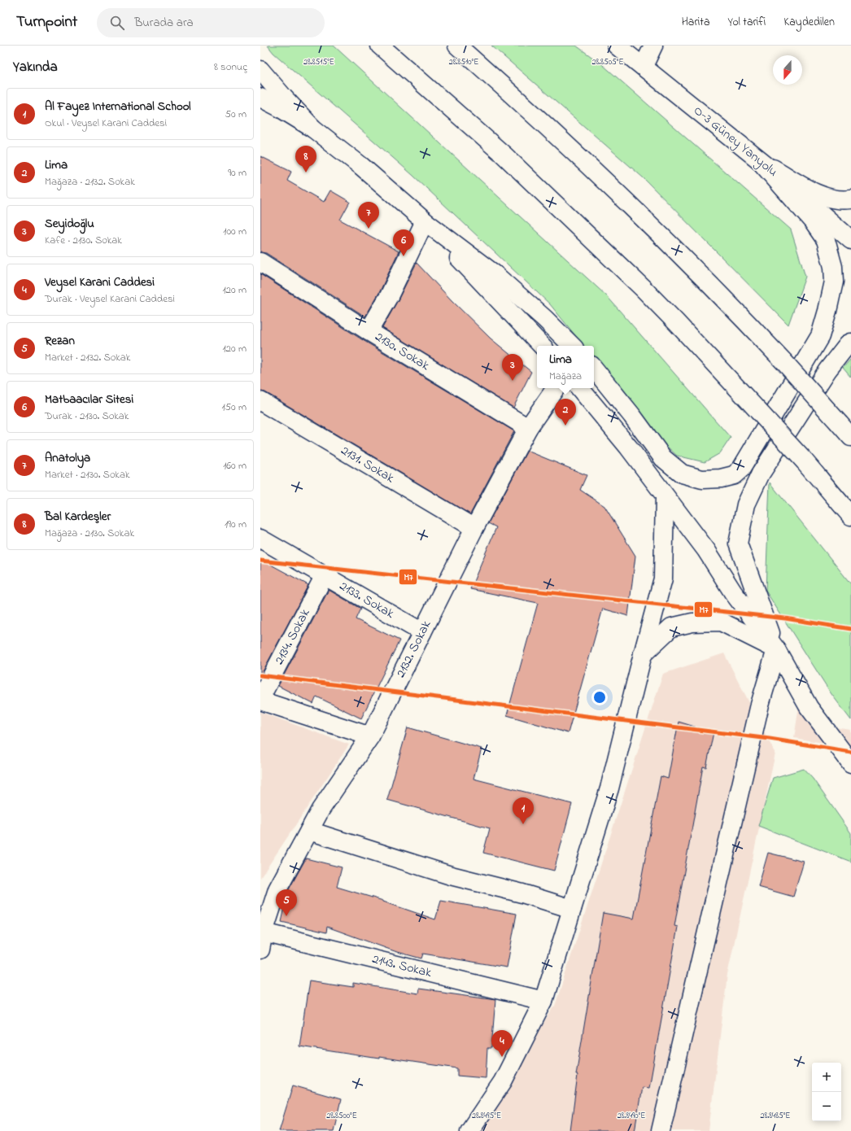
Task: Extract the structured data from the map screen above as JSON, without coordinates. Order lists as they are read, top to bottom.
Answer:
{
  "streets": {
    "main road": [
      "O-3 Güney Yanyolu",
      "2130. Sokak",
      "2131. Sokak",
      "2133. Sokak",
      "2134. Sokak",
      "2132. Sokak",
      "2143. Sokak"
    ]
  },
  "crossings": [
    ["2130. Sokak", "2132. Sokak"],
    ["2131. Sokak", "2132. Sokak"],
    ["2133. Sokak", "2134. Sokak"],
    ["2133. Sokak", "2132. Sokak"],
    ["2132. Sokak", "2143. Sokak"]
  ],
  "lines": ["transit line M7"],
  "north": "bottom",
  "page": {
    "header": "Turnpoint",
    "search": "Burada ara",
    "nav": ["Harita", "Yol tarifi", "Kaydedilen"],
    "heading": ["Yakında", "8 sonuç"],
    "list": [
      {
        "mark": "1",
        "name": "Al Fayez International School",
        "note": "Okul · Veysel Karani Caddesi",
        "value": "50 m"
      },
      {
        "mark": "2",
        "name": "Lima",
        "note": "Mağaza · 2132. Sokak",
        "value": "90 m"
      },
      {
        "mark": "3",
        "name": "Seyidoğlu",
        "note": "Kafe · 2130. Sokak",
        "value": "100 m"
      },
      {
        "mark": "4",
        "name": "Veysel Karani Caddesi",
        "note": "Durak · Veysel Karani Caddesi",
        "value": "120 m"
      },
      {
        "mark": "5",
        "name": "Rezan",
        "note": "Market · 2132. Sokak",
        "value": "120 m"
      },
      {
        "mark": "6",
        "name": "Matbaacılar Sitesi",
        "note": "Durak · 2130. Sokak",
        "value": "150 m"
      },
      {
        "mark": "7",
        "name": "Anatolya",
        "note": "Market · 2130. Sokak",
        "value": "160 m"
      },
      {
        "mark": "8",
        "name": "Bal Kardeşler",
        "note": "Mağaza · 2130. Sokak",
        "value": "190 m"
      }
    ],
    "pins": [
      "8",
      "7",
      "6",
      "3",
      "2",
      "1",
      "5",
      "4"
    ],
    "popup": ["Lima", "Mağaza"],
    "map_buttons": ["+", "−"]
  },
  "coordinates": [
    "28.8510°E",
    "28.8505°E",
    "28.8515°E",
    "28.8500°E",
    "28.8495°E",
    "28.8490°E",
    "28.8485°E"
  ]
}
